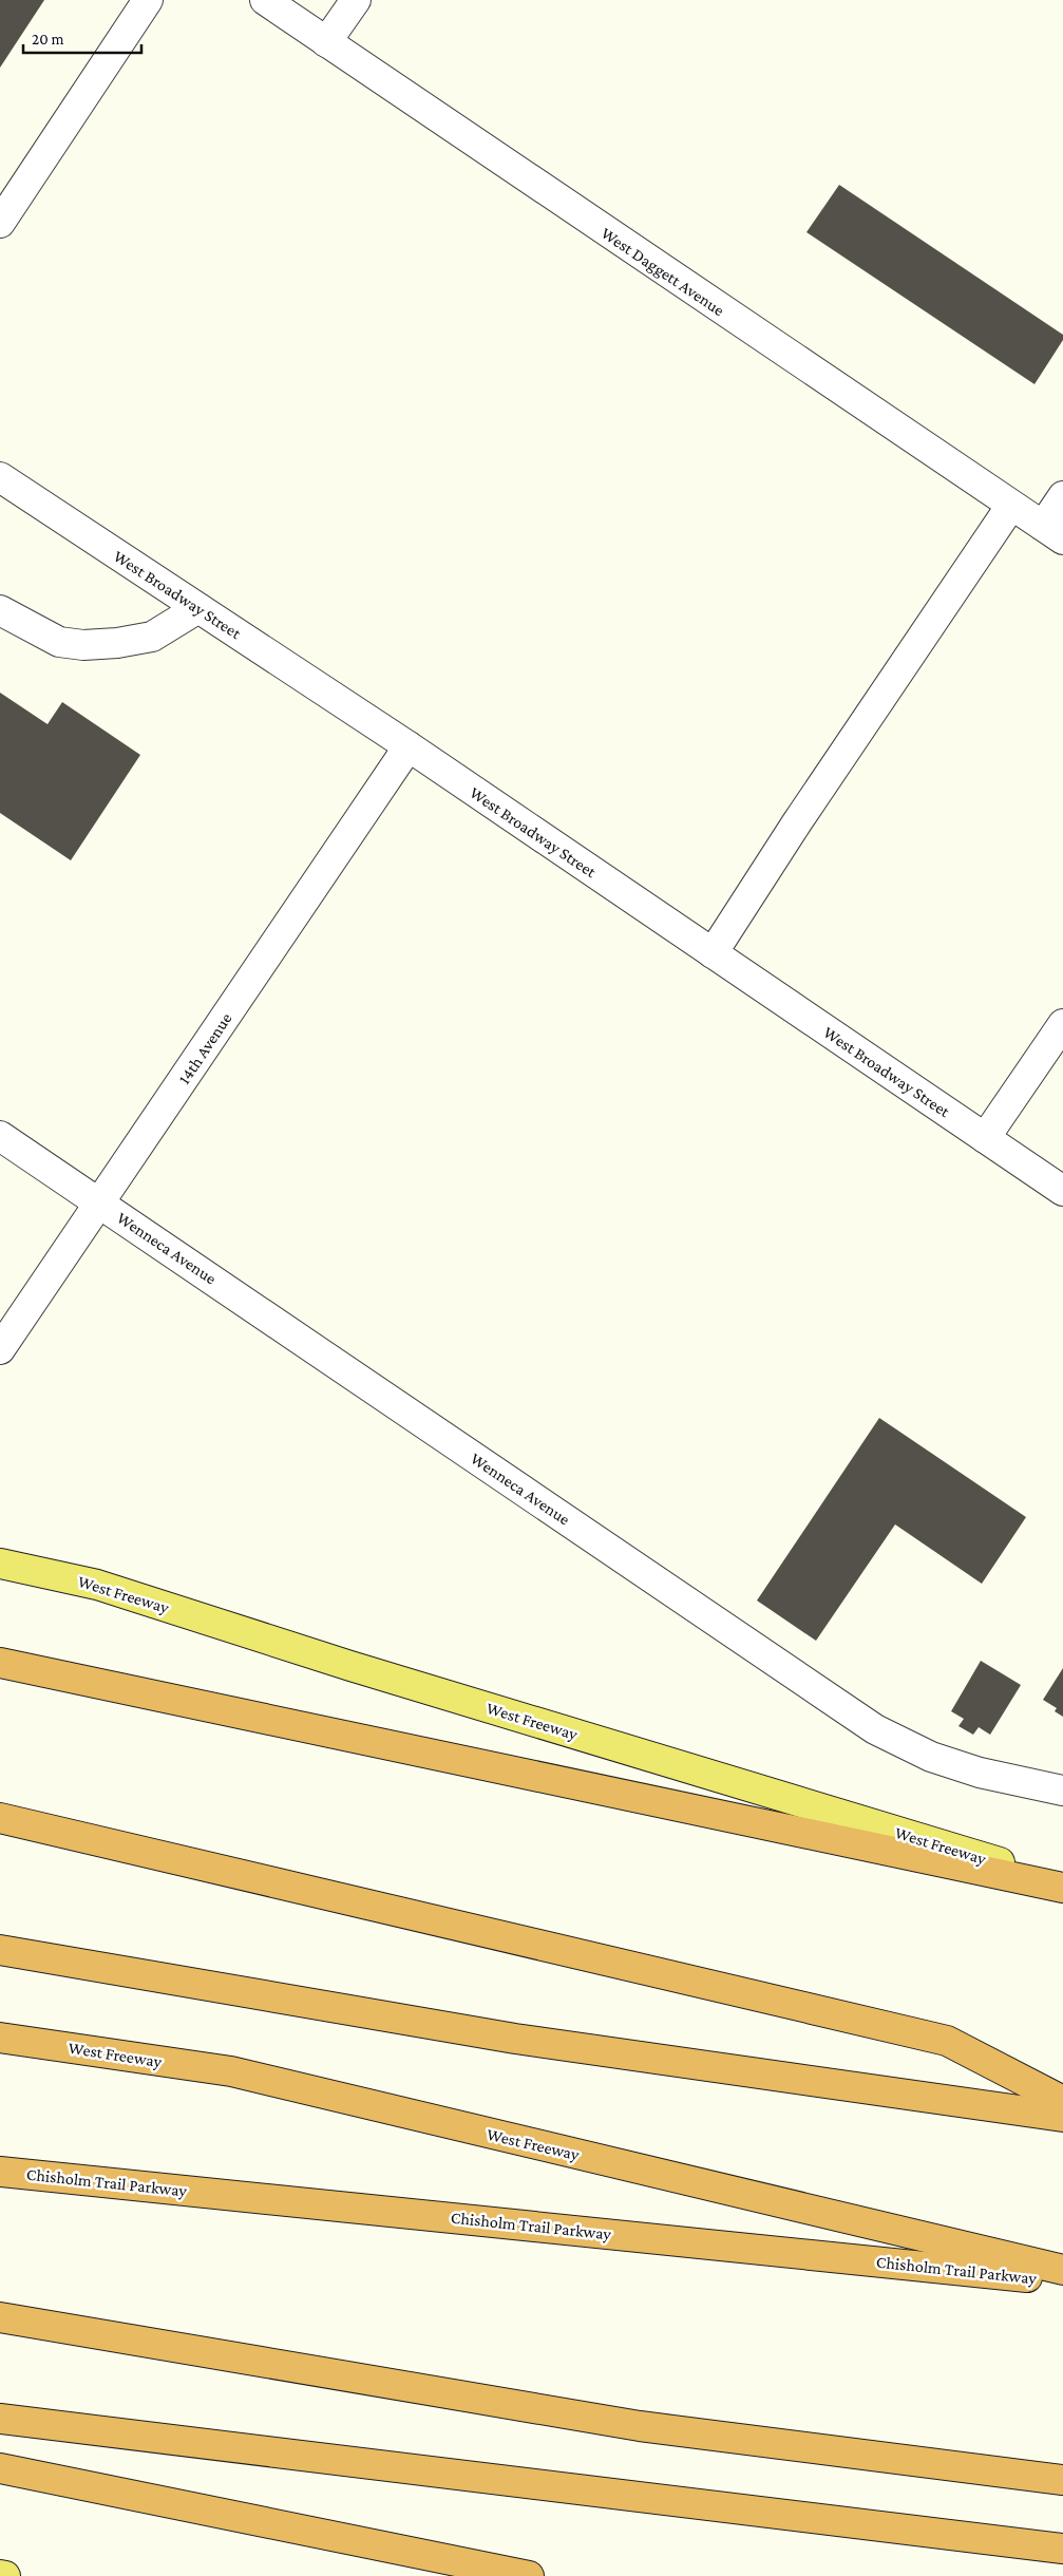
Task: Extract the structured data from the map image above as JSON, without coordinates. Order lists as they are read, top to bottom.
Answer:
{
  "streets": {
    "highway": ["West Freeway", "Chisholm Trail Parkway"],
    "street": [
      "West Daggett Avenue",
      "West Broadway Street",
      "14th Avenue",
      "Wenneca Avenue"
    ]
  },
  "crossings": [
    ["West Broadway Street", "14th Avenue"],
    ["14th Avenue", "Wenneca Avenue"]
  ],
  "scale_bar": "20 m"
}
